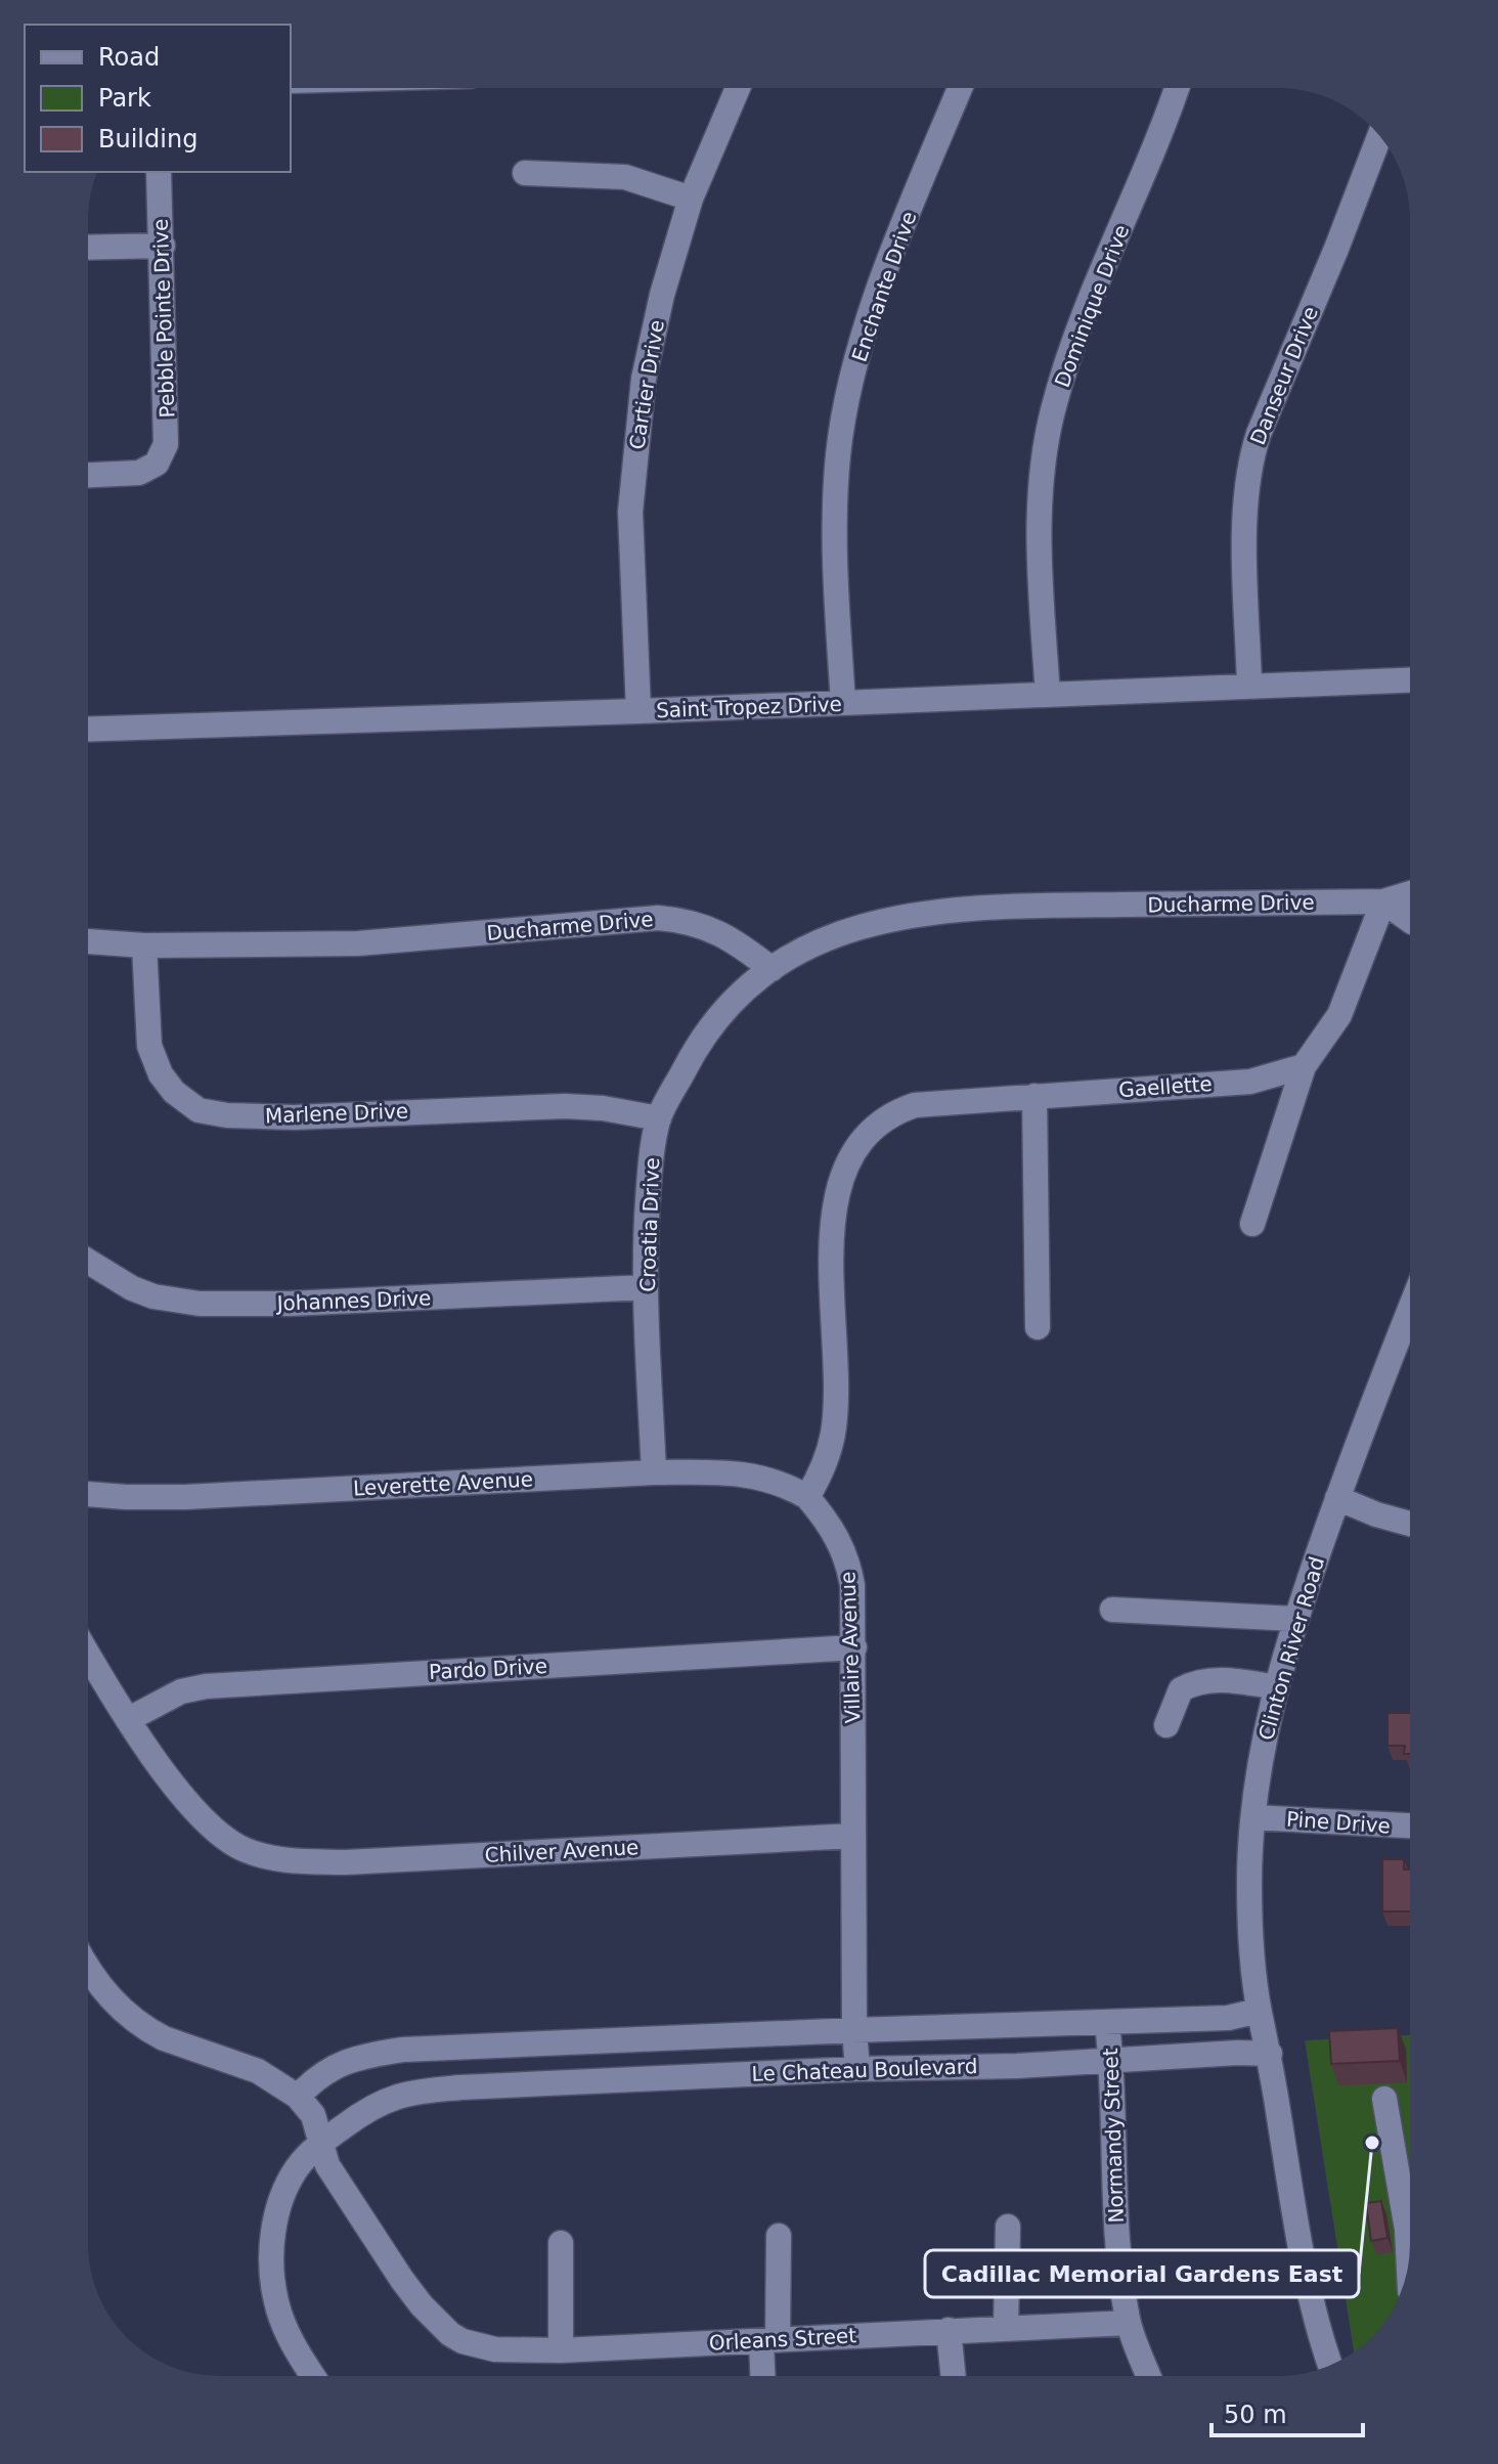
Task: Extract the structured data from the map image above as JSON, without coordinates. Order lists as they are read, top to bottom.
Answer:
{
  "streets": {
    "street": [
      "Enchante Drive",
      "Dominique Drive",
      "Pebble Pointe Drive",
      "Danseur Drive",
      "Cartier Drive",
      "Saint Tropez Drive",
      "Ducharme Drive",
      "Gaellette",
      "Marlene Drive",
      "Croatia Drive",
      "Johannes Drive",
      "Leverette Avenue",
      "Villaire Avenue",
      "Clinton River Road",
      "Pardo Drive",
      "Pine Drive",
      "Chilver Avenue",
      "Le Chateau Boulevard",
      "Normandy Street",
      "Orleans Street"
    ]
  },
  "crossings": [
    ["Enchante Drive", "Saint Tropez Drive"],
    ["Dominique Drive", "Saint Tropez Drive"],
    ["Danseur Drive", "Saint Tropez Drive"],
    ["Cartier Drive", "Saint Tropez Drive"],
    ["Ducharme Drive", "Marlene Drive"],
    ["Ducharme Drive", "Croatia Drive"],
    ["Gaellette", "Leverette Avenue"],
    ["Gaellette", "Villaire Avenue"],
    ["Marlene Drive", "Croatia Drive"],
    ["Croatia Drive", "Johannes Drive"],
    ["Croatia Drive", "Leverette Avenue"],
    ["Leverette Avenue", "Villaire Avenue"],
    ["Villaire Avenue", "Pardo Drive"],
    ["Villaire Avenue", "Chilver Avenue"],
    ["Villaire Avenue", "Le Chateau Boulevard"],
    ["Clinton River Road", "Pine Drive"],
    ["Clinton River Road", "Le Chateau Boulevard"],
    ["Pardo Drive", "Chilver Avenue"],
    ["Le Chateau Boulevard", "Normandy Street"],
    ["Le Chateau Boulevard", "Orleans Street"],
    ["Normandy Street", "Orleans Street"]
  ],
  "places": ["Cadillac Memorial Gardens East"],
  "legend": ["Road", "Park", "Building"],
  "scale_bar": "50 m"
}
